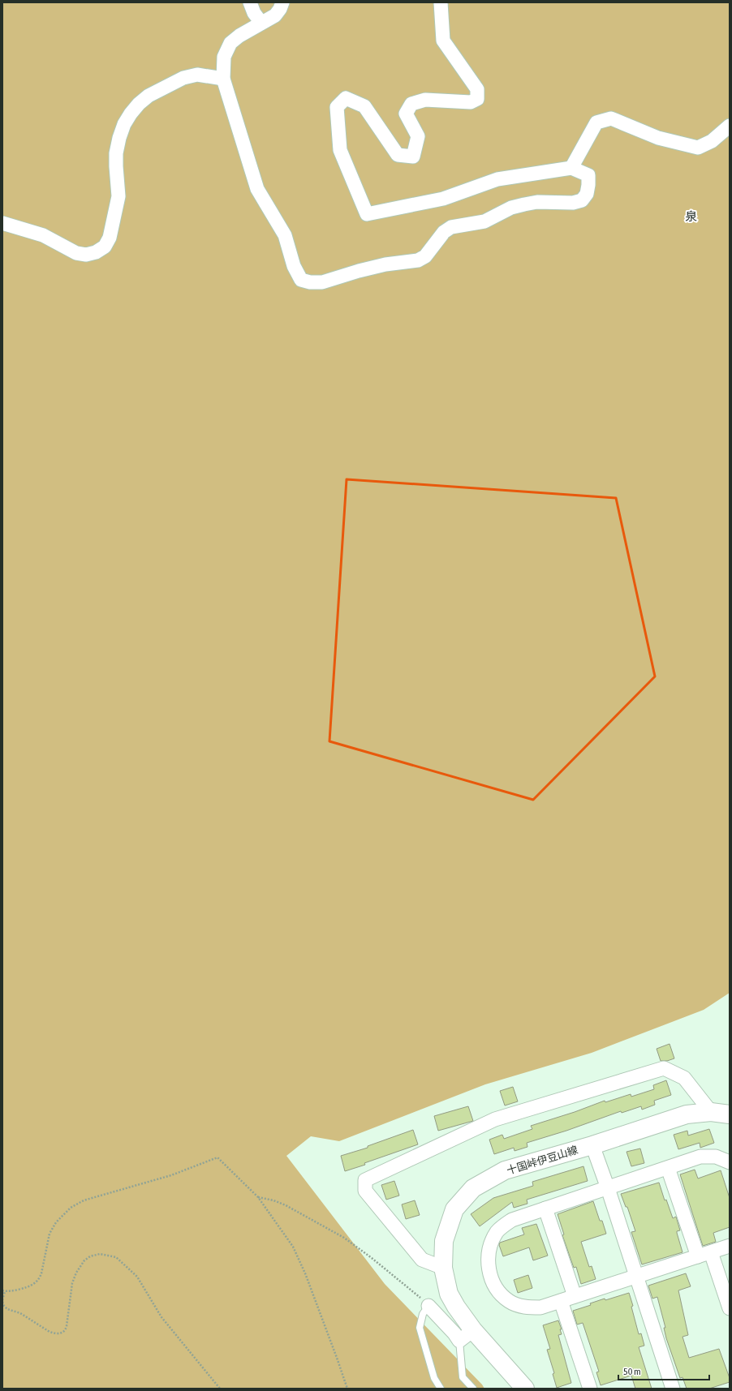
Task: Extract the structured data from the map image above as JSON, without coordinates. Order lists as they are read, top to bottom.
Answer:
{
  "streets": {
    "main road": ["十国峠伊豆山線"]
  },
  "districts": ["泉"],
  "scale_bar": "50 m"
}
